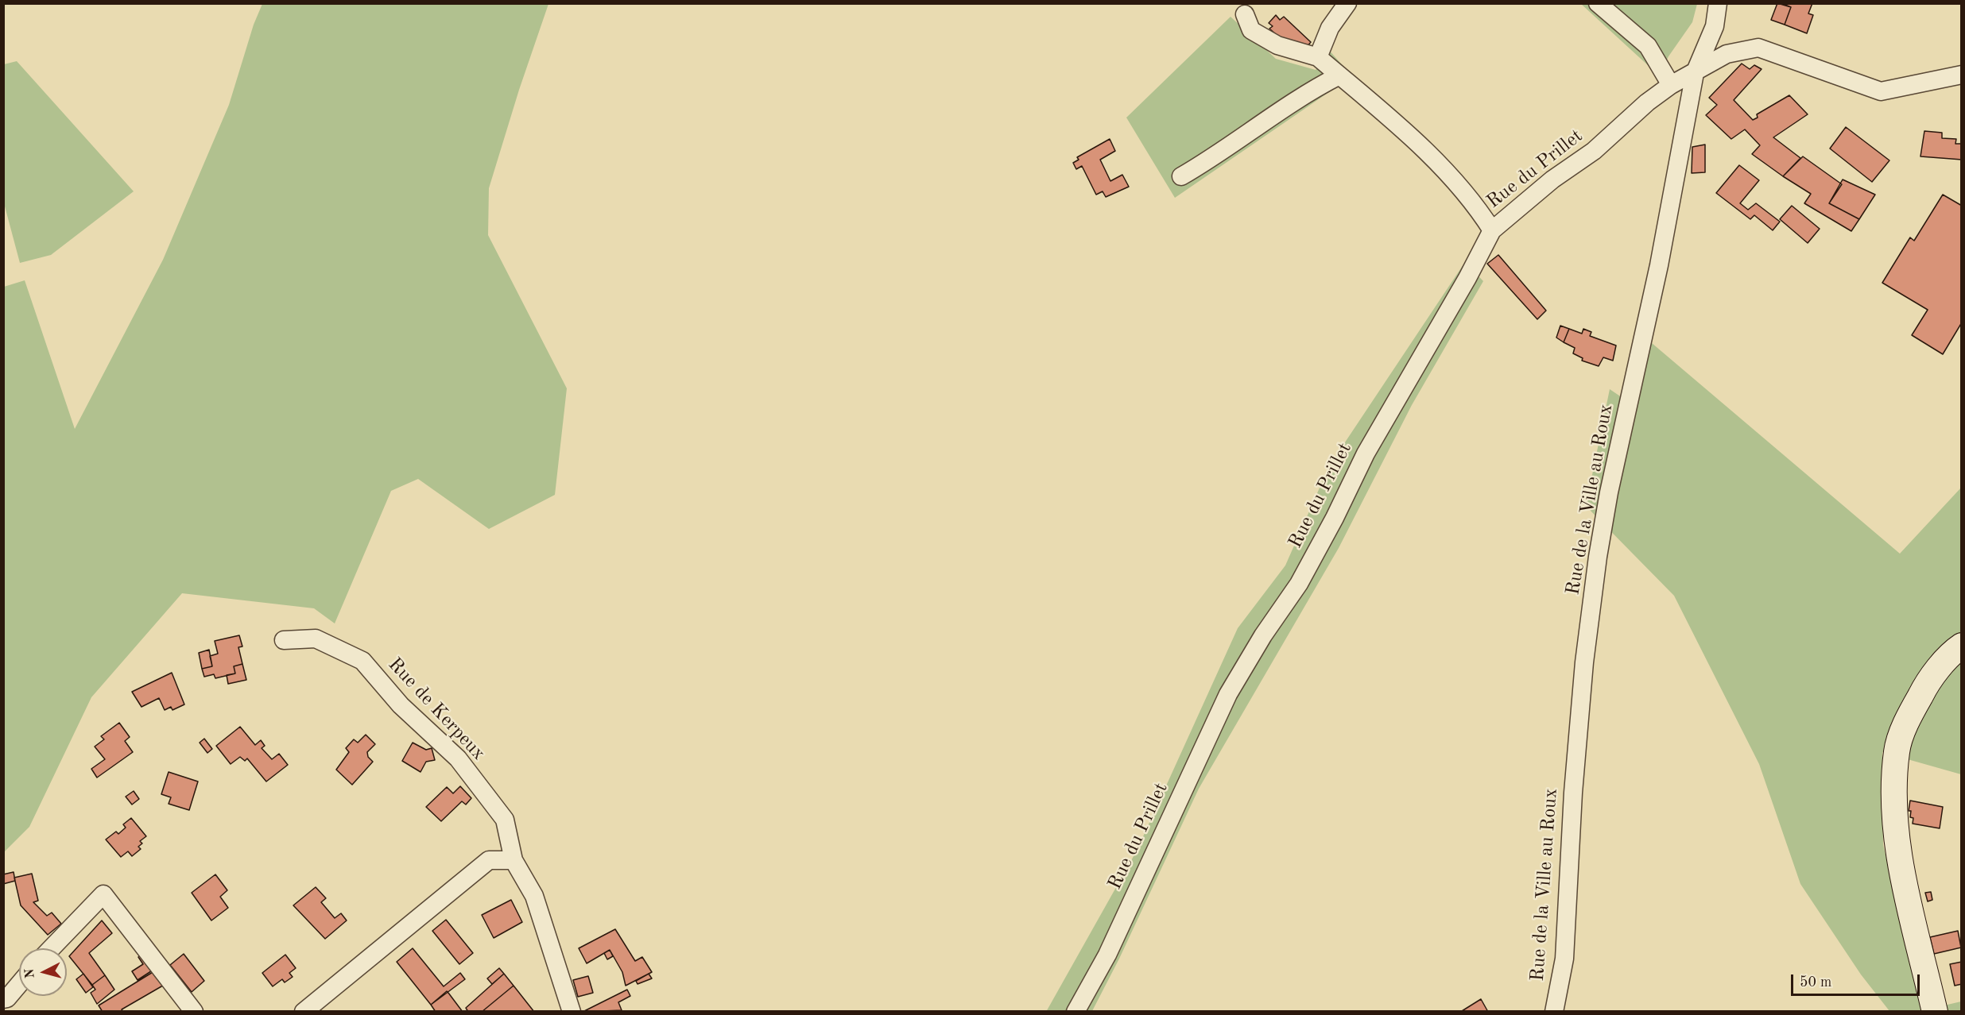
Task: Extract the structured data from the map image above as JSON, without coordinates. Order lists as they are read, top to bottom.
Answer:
{
  "streets": {
    "street": ["Rue du Prillet", "Rue de la Ville au Roux", "Rue de Kerpeux"]
  },
  "crossings": [
    ["Rue du Prillet", "Rue de la Ville au Roux"]
  ],
  "scale_bar": "50 m",
  "north": "left"
}
